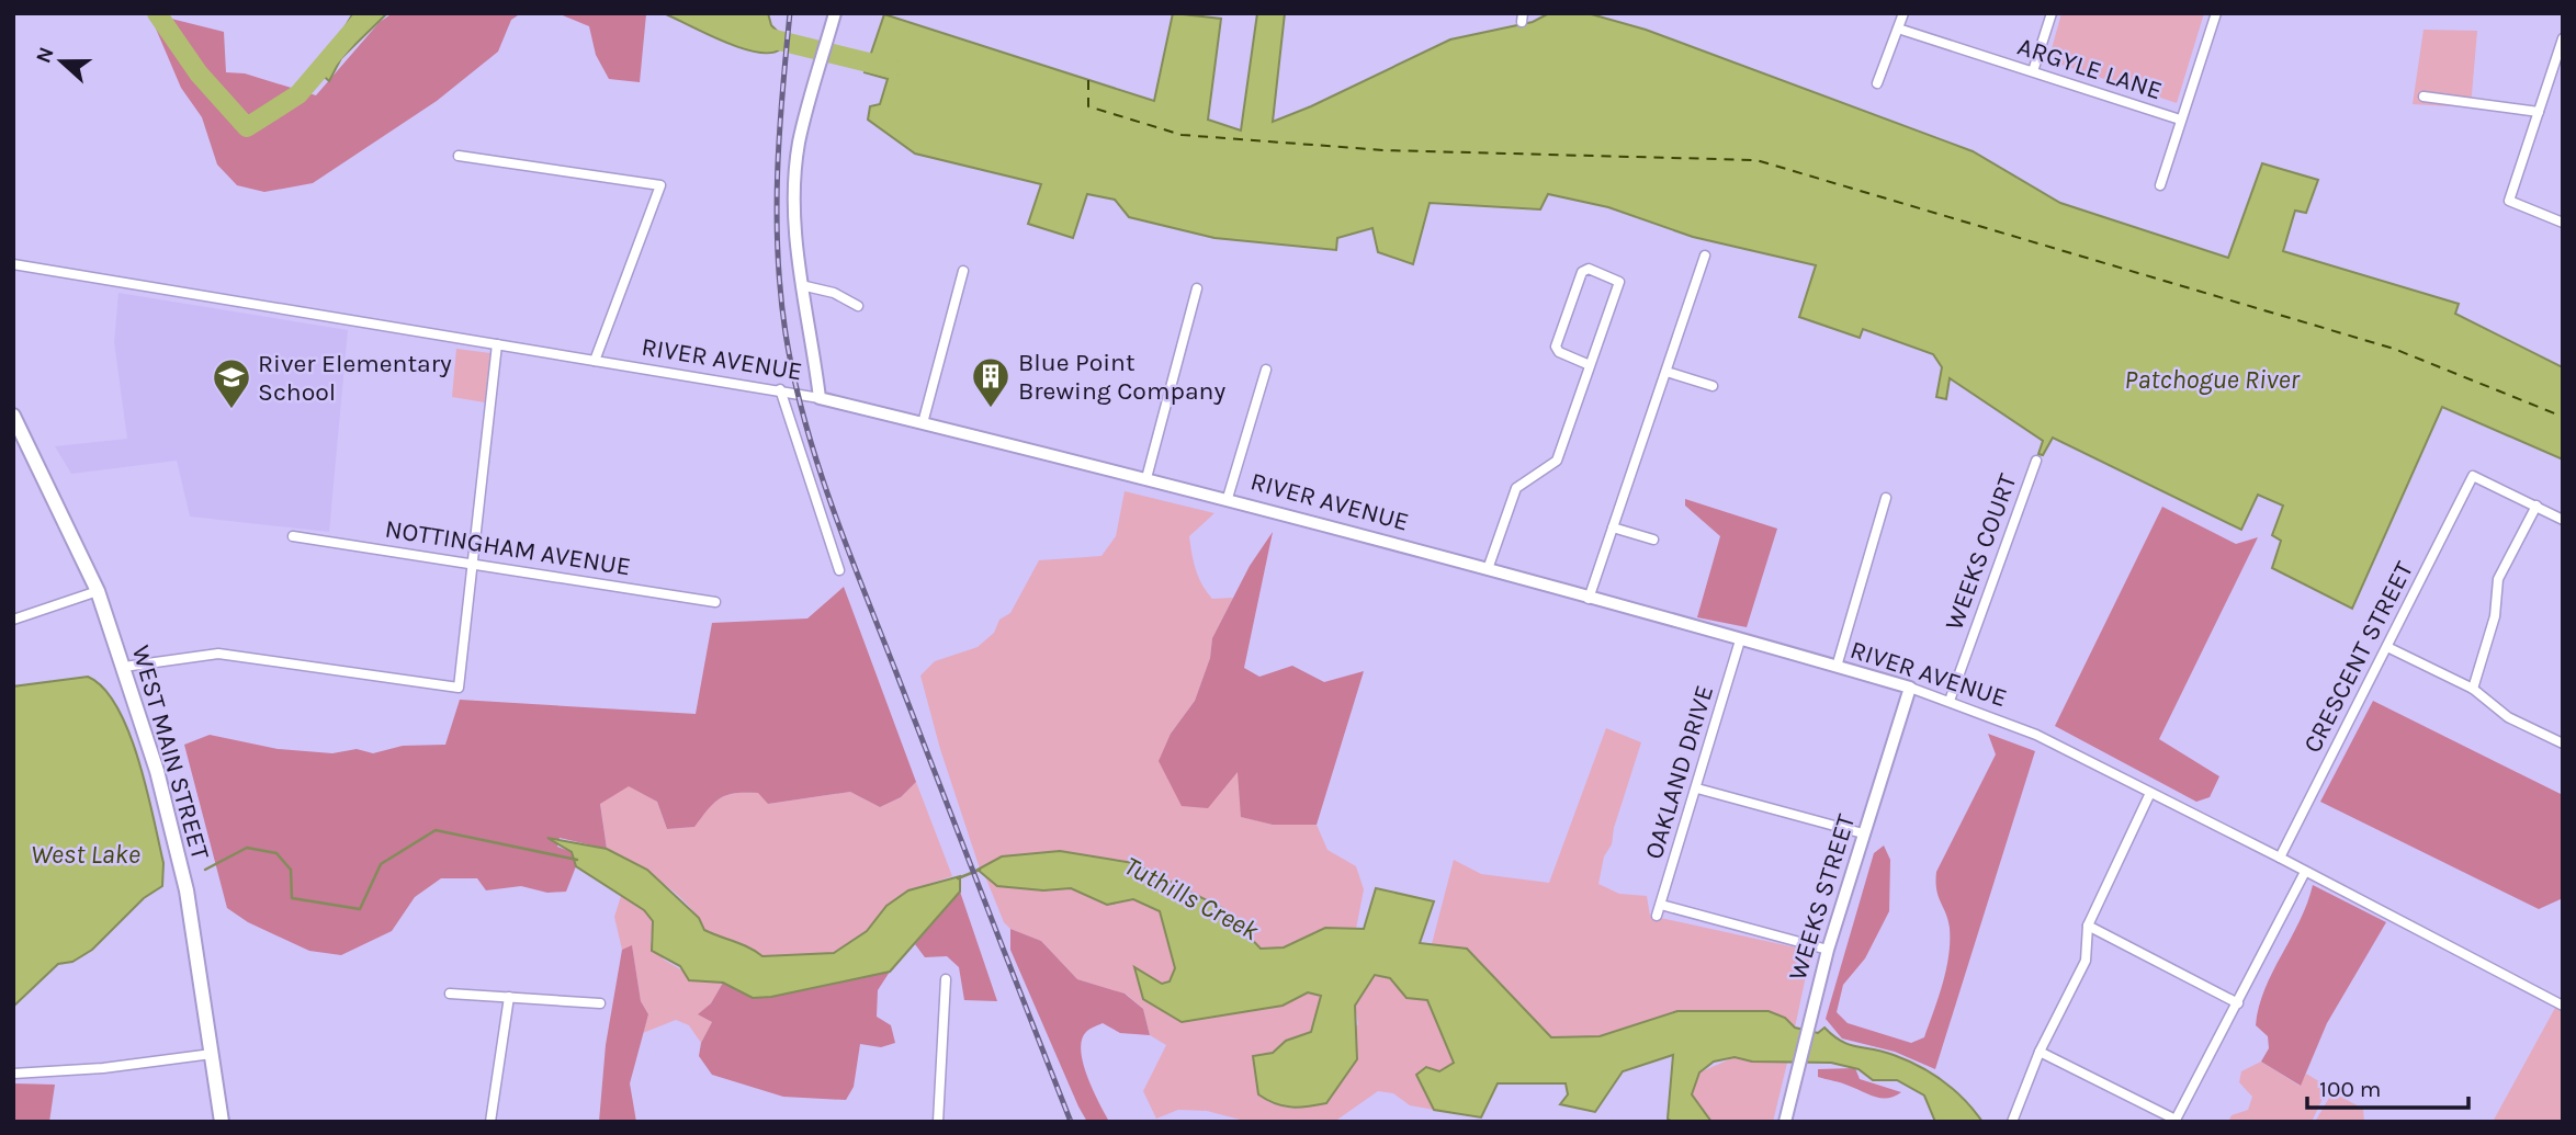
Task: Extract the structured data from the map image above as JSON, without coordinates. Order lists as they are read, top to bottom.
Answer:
{
  "streets": {
    "main road": ["RIVER AVENUE", "WEST MAIN STREET", "WEEKS STREET"],
    "street": [
      "ARGYLE LANE",
      "NOTTINGHAM AVENUE",
      "WEEKS COURT",
      "CRESCENT STREET",
      "OAKLAND DRIVE"
    ]
  },
  "crossings": [
    ["RIVER AVENUE", "WEEKS COURT"],
    ["RIVER AVENUE", "CRESCENT STREET"],
    ["RIVER AVENUE", "OAKLAND DRIVE"],
    ["RIVER AVENUE", "WEEKS STREET"]
  ],
  "water": ["Patchogue River", "West Lake", "Tuthills Creek"],
  "places": {
    "building": ["Blue Point Brewing Company"],
    "school or university": ["River Elementary School"]
  },
  "scale_bar": "100 m",
  "north": "left"
}
